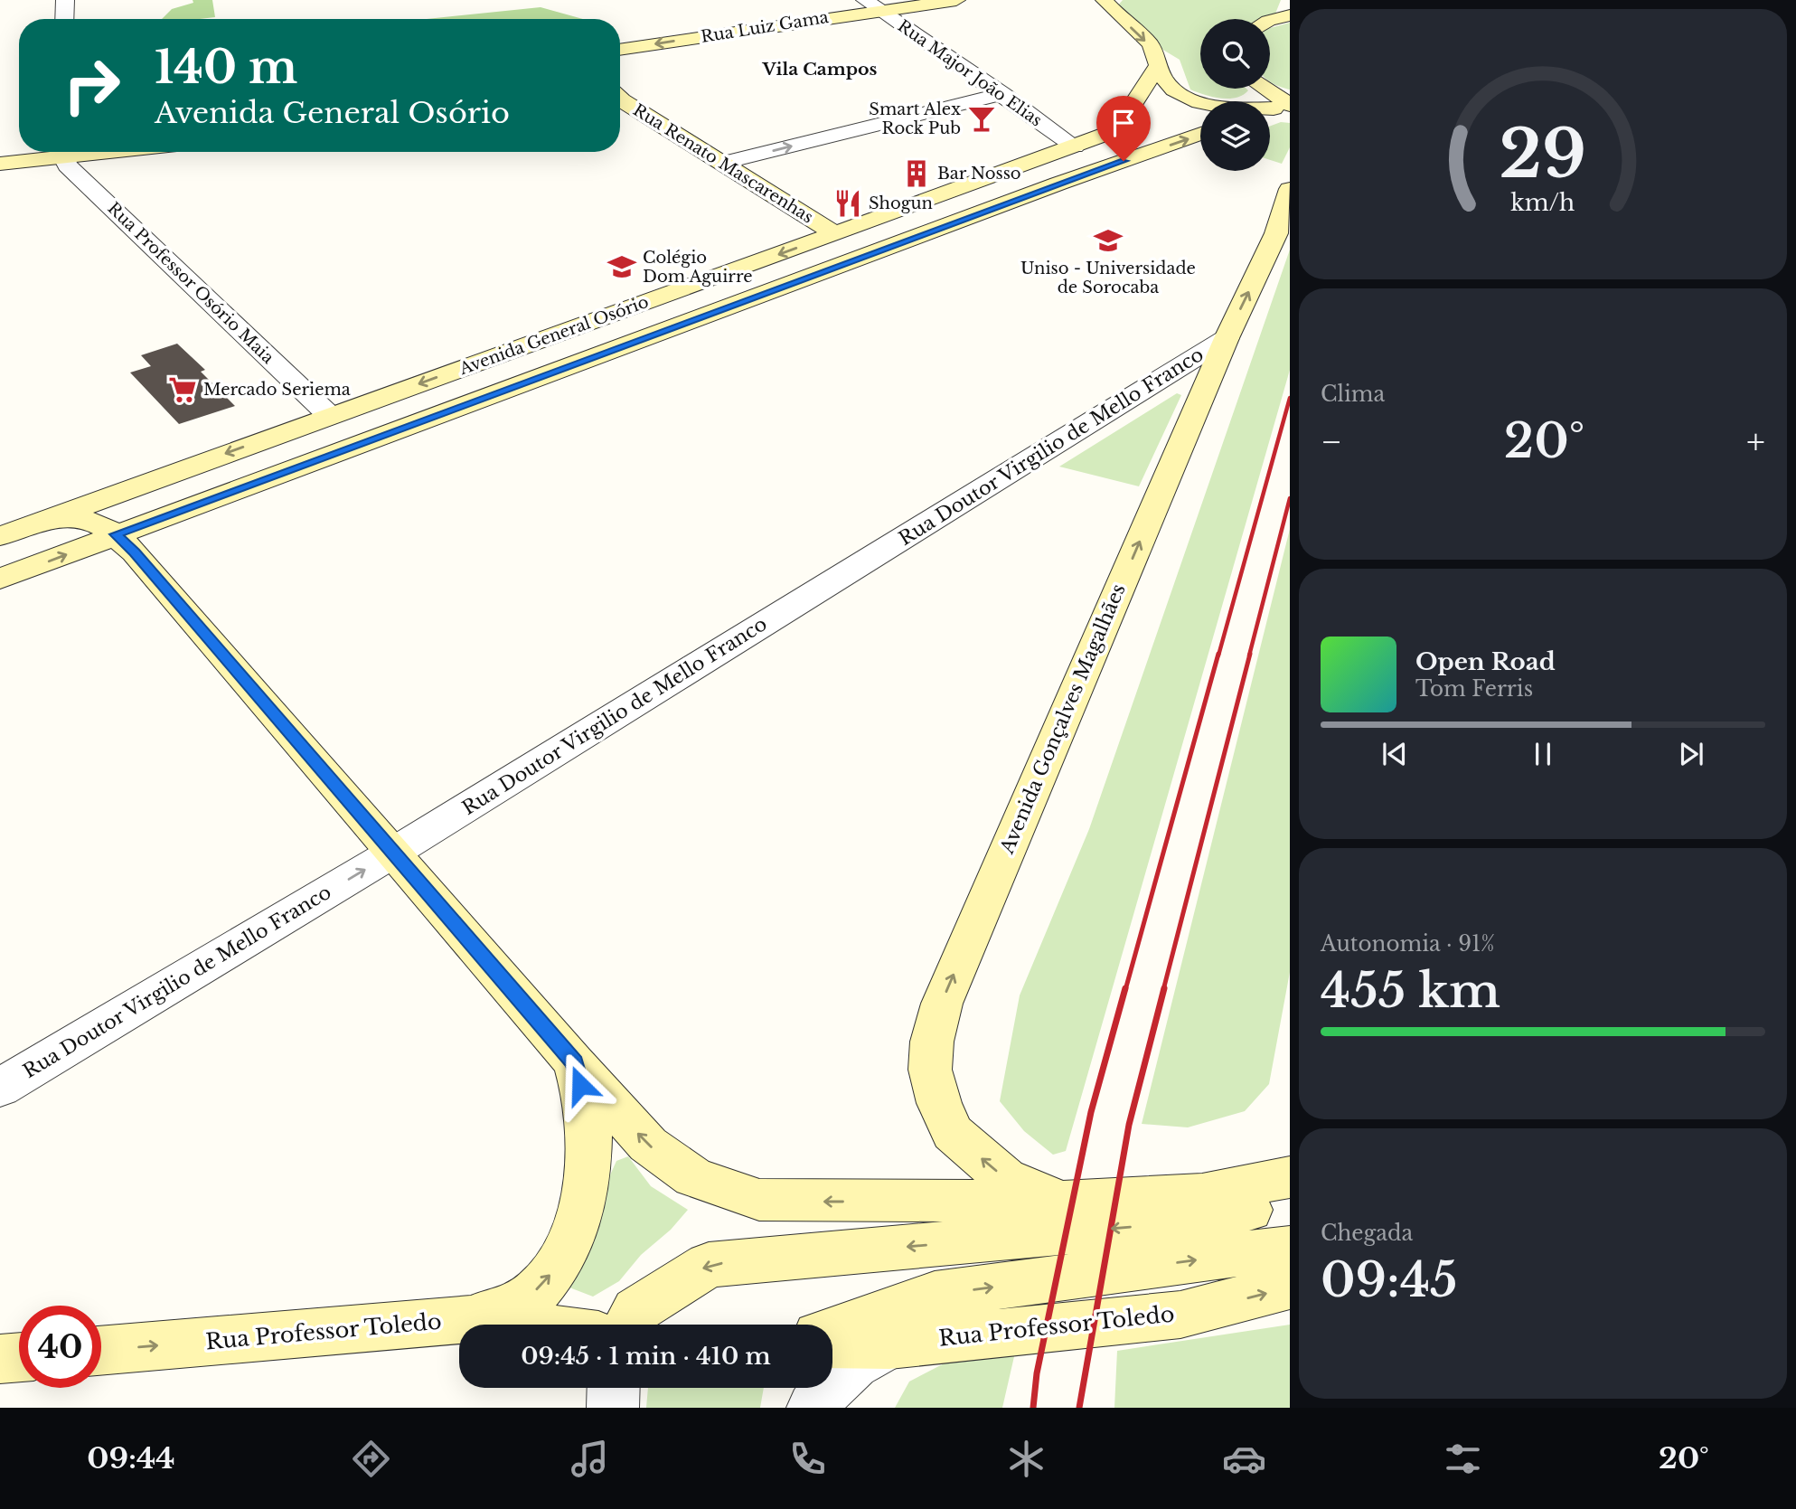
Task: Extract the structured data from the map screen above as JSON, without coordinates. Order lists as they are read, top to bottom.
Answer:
{
  "streets": {
    "street": [
      "Rua Luiz Gama",
      "Rua Major João Elias",
      "Rua Renato Mascarenhas",
      "Rua Professor Osório Maia",
      "Avenida General Osório",
      "Rua Doutor Virgilio de Mello Franco",
      "Avenida Gonçalves Magalhães",
      "Rua Professor Toledo"
    ]
  },
  "crossings": [
    ["Rua Luiz Gama", "Rua Major João Elias"],
    ["Rua Major João Elias", "Avenida General Osório"],
    ["Rua Renato Mascarenhas", "Avenida General Osório"],
    ["Rua Professor Osório Maia", "Avenida General Osório"],
    ["Rua Doutor Virgilio de Mello Franco", "Avenida Gonçalves Magalhães"]
  ],
  "one_way": ["Avenida Gonçalves Magalhães"],
  "districts": ["Vila Campos"],
  "places": {
    "bar": ["Smart Alex Rock Pub"],
    "building": ["Bar Nosso"],
    "restaurant": ["Shogun"],
    "school or university": ["Uniso - Universidade de Sorocaba", "Colégio Dom Aguirre"],
    "supermarket": ["Mercado Seriema"]
  },
  "page": {
    "turn": ["140 m", "Avenida General Osório"],
    "tile": [
      "Clima",
      ["Autonomia · 91%", "455 km"],
      ["Chegada", "09:45"]
    ],
    "heat": ["−", "20°", "+"],
    "song": ["Open Road", "Tom Ferris"],
    "limit": "40",
    "trip": "09:45 · 1 min · 410 m",
    "tabs": ["09:44", "20°"],
    "gauge": ["29", "km/h"]
  }
}
